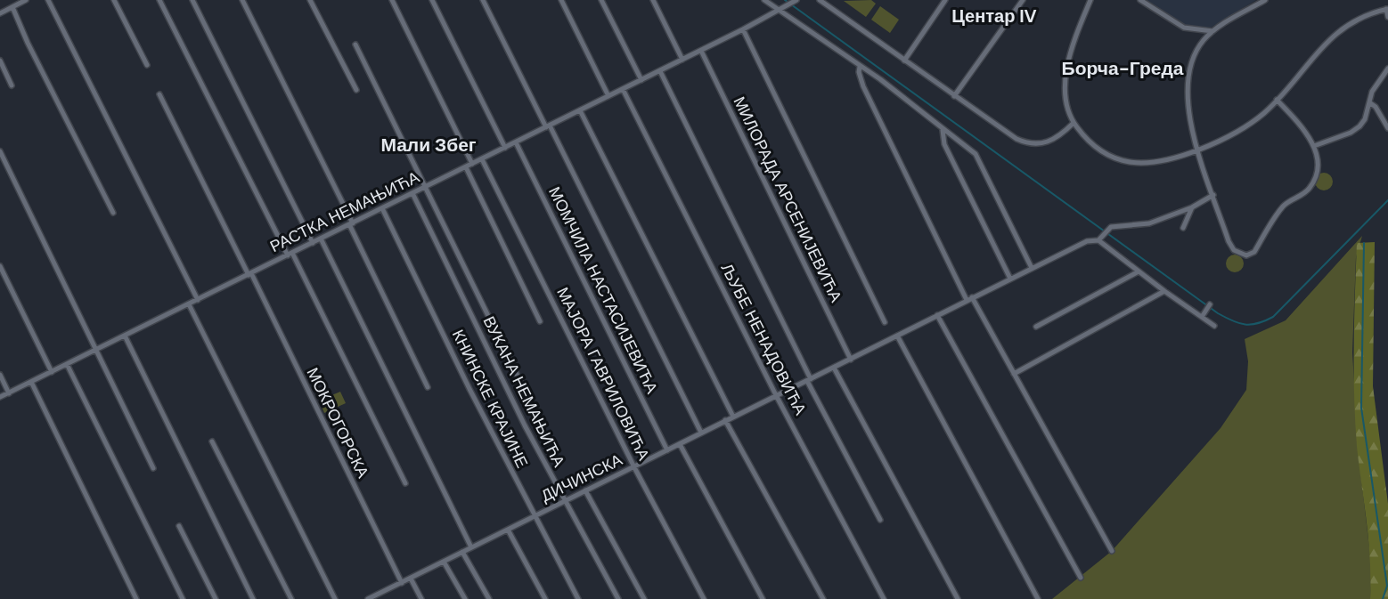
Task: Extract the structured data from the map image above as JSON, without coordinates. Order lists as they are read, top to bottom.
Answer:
{
  "streets": {
    "street": [
      "МИЛОРАДА АРСЕНИЈЕВИЋА",
      "РАСТКА НЕМАЊИЋА",
      "МОМЧИЛА НАСТАСИЈЕВИЋА",
      "ЉУБЕ НЕНАДОВИЋА",
      "МАЈОРА ГАВРИЛОВИЋА",
      "ВУКАНА НЕМАЊИЋА",
      "КНИНСКЕ КРАЈИНЕ",
      "МОКРОГОРСКА",
      "ДИЧИНСКА"
    ]
  },
  "crossings": [
    ["МИЛОРАДА АРСЕНИЈЕВИЋА", "РАСТКА НЕМАЊИЋА"],
    ["МИЛОРАДА АРСЕНИЈЕВИЋА", "ДИЧИНСКА"],
    ["РАСТКА НЕМАЊИЋА", "МОМЧИЛА НАСТАСИЈЕВИЋА"],
    ["РАСТКА НЕМАЊИЋА", "ЉУБЕ НЕНАДОВИЋА"],
    ["РАСТКА НЕМАЊИЋА", "МАЈОРА ГАВРИЛОВИЋА"],
    ["РАСТКА НЕМАЊИЋА", "ВУКАНА НЕМАЊИЋА"],
    ["РАСТКА НЕМАЊИЋА", "КНИНСКЕ КРАЈИНЕ"],
    ["РАСТКА НЕМАЊИЋА", "МОКРОГОРСКА"],
    ["МОМЧИЛА НАСТАСИЈЕВИЋА", "ДИЧИНСКА"],
    ["ЉУБЕ НЕНАДОВИЋА", "ДИЧИНСКА"],
    ["МАЈОРА ГАВРИЛОВИЋА", "ДИЧИНСКА"],
    ["ВУКАНА НЕМАЊИЋА", "ДИЧИНСКА"],
    ["КНИНСКЕ КРАЈИНЕ", "ДИЧИНСКА"],
    ["МОКРОГОРСКА", "ДИЧИНСКА"]
  ],
  "districts": ["Центар IV", "Борча-Греда", "Мали Збег"]
}
